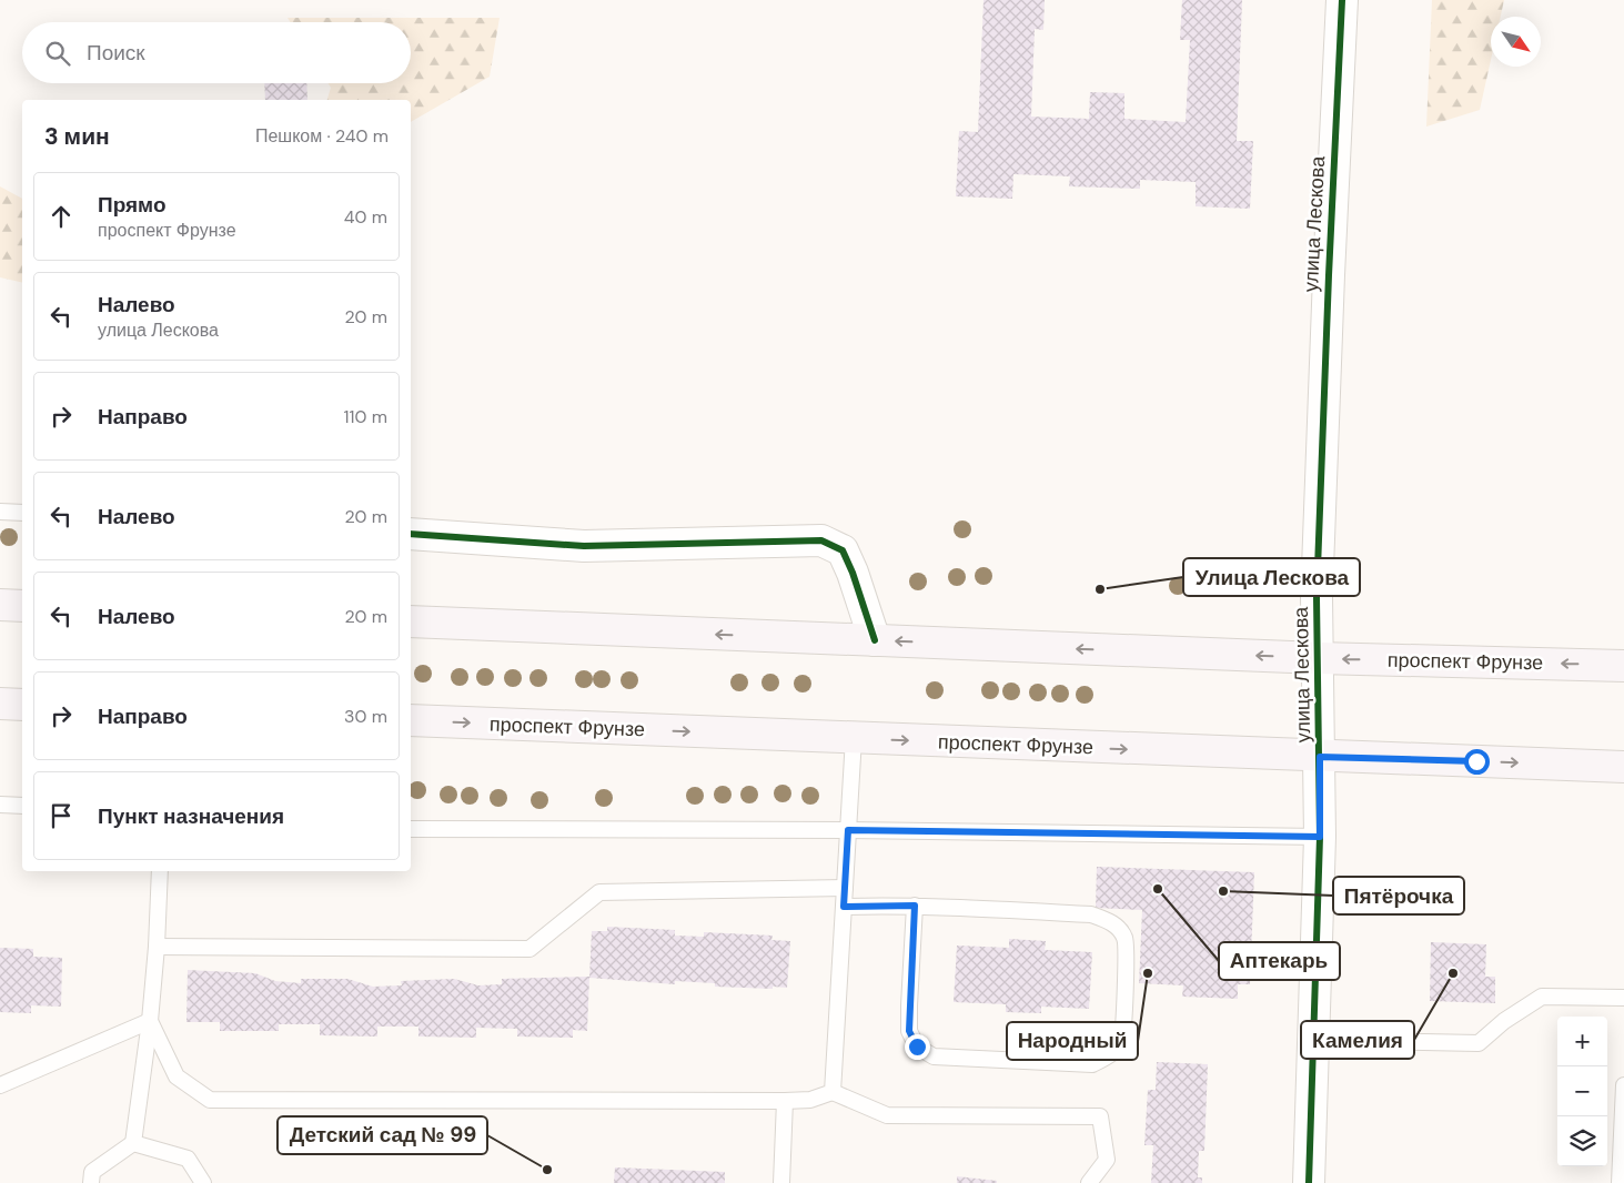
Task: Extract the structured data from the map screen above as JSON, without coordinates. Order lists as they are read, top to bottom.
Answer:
{
  "streets": {
    "main road": ["проспект Фрунзе"],
    "street": ["улица Лескова"]
  },
  "crossings": [
    ["улица Лескова", "проспект Фрунзе"]
  ],
  "places": [
    "Улица Лескова",
    "Аптекарь",
    "Пятёрочка",
    "Народный",
    "Камелия",
    "Детский сад № 99"
  ],
  "north": "bottom right",
  "page": {
    "search": "Поиск",
    "heading": ["3 мин", "Пешком · 240 m"],
    "list": [
      ["Прямо", "проспект Фрунзе", "40 m"],
      ["Налево", "улица Лескова", "20 m"],
      ["Направо", "110 m"],
      ["Налево", "20 m"],
      ["Налево", "20 m"],
      ["Направо", "30 m"],
      "Пункт назначения"
    ],
    "map_buttons": ["+", "−"]
  }
}
